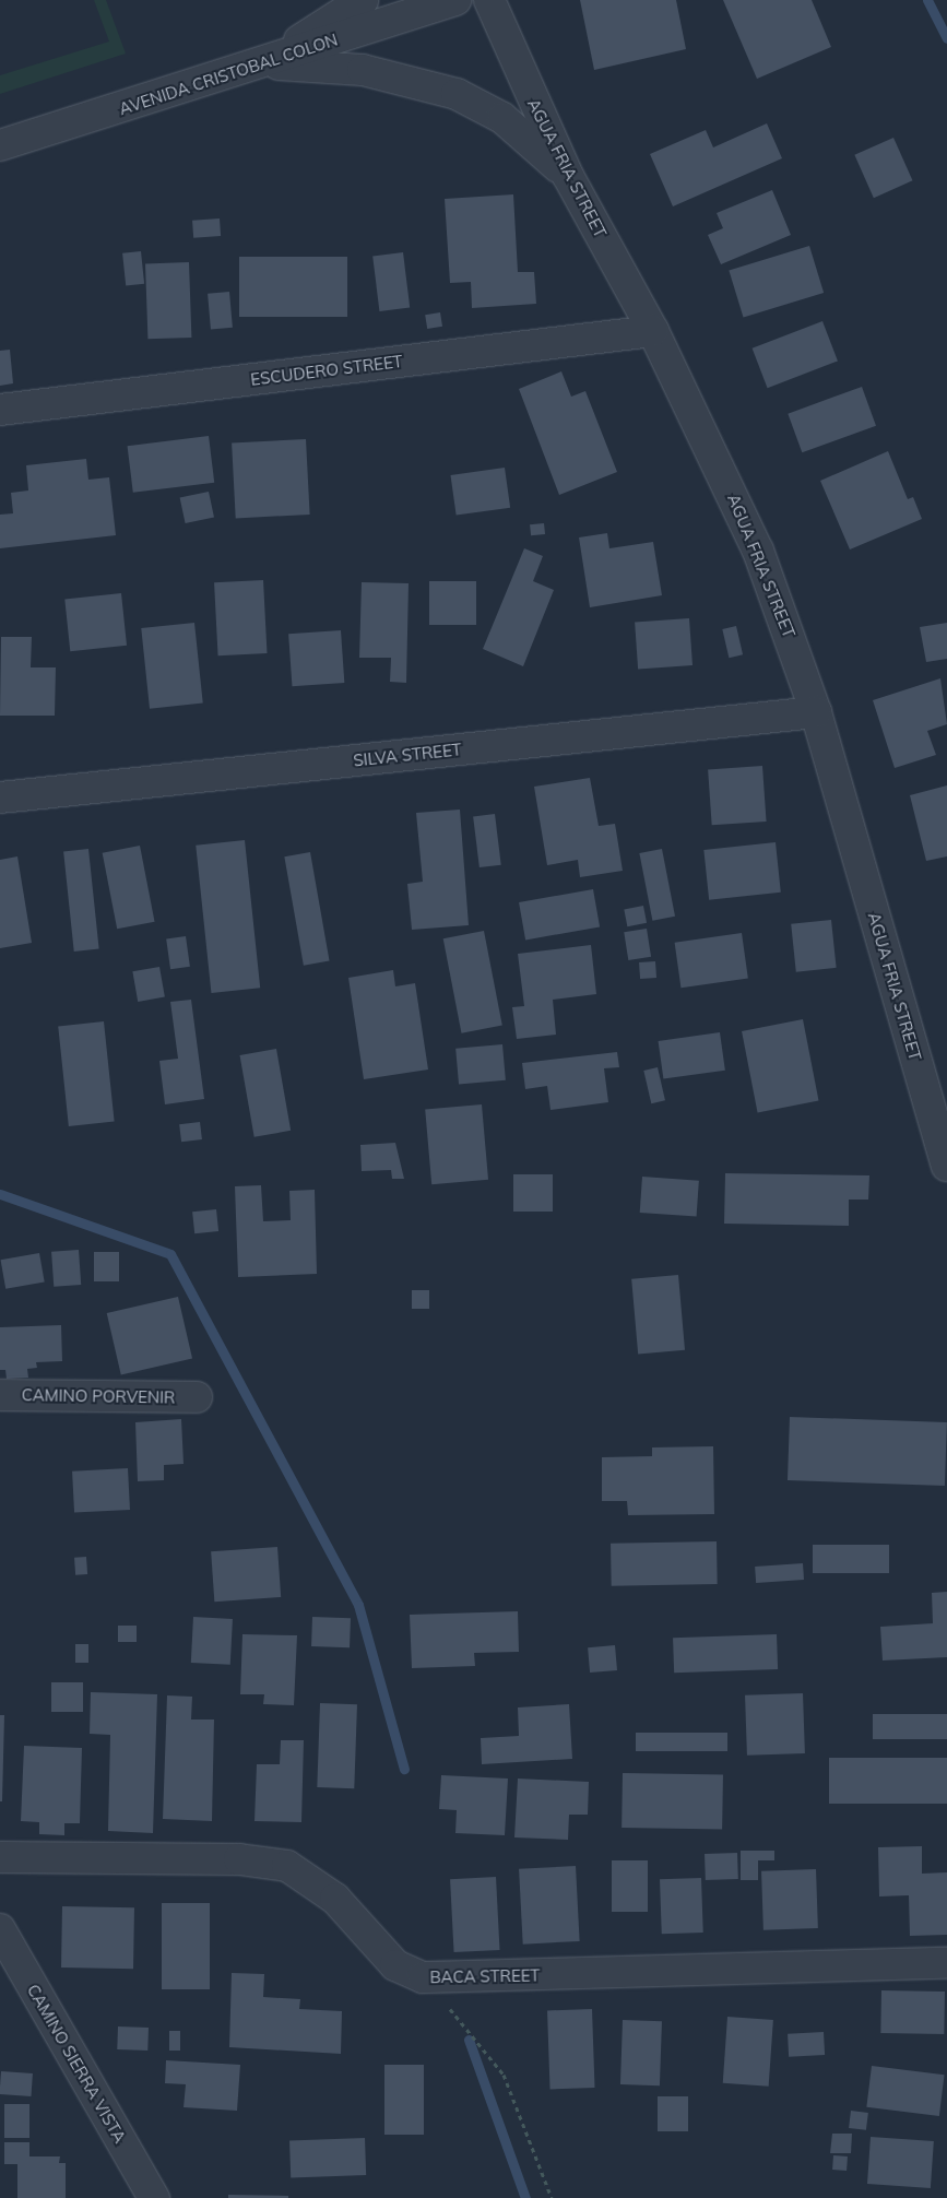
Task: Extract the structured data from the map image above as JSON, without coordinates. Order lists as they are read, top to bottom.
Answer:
{
  "streets": {
    "street": [
      "AVENIDA CRISTOBAL COLON",
      "AGUA FRIA STREET",
      "ESCUDERO STREET",
      "SILVA STREET",
      "CAMINO PORVENIR",
      "BACA STREET",
      "CAMINO SIERRA VISTA"
    ]
  },
  "crossings": [
    ["AGUA FRIA STREET", "ESCUDERO STREET"],
    ["AGUA FRIA STREET", "SILVA STREET"]
  ]
}
